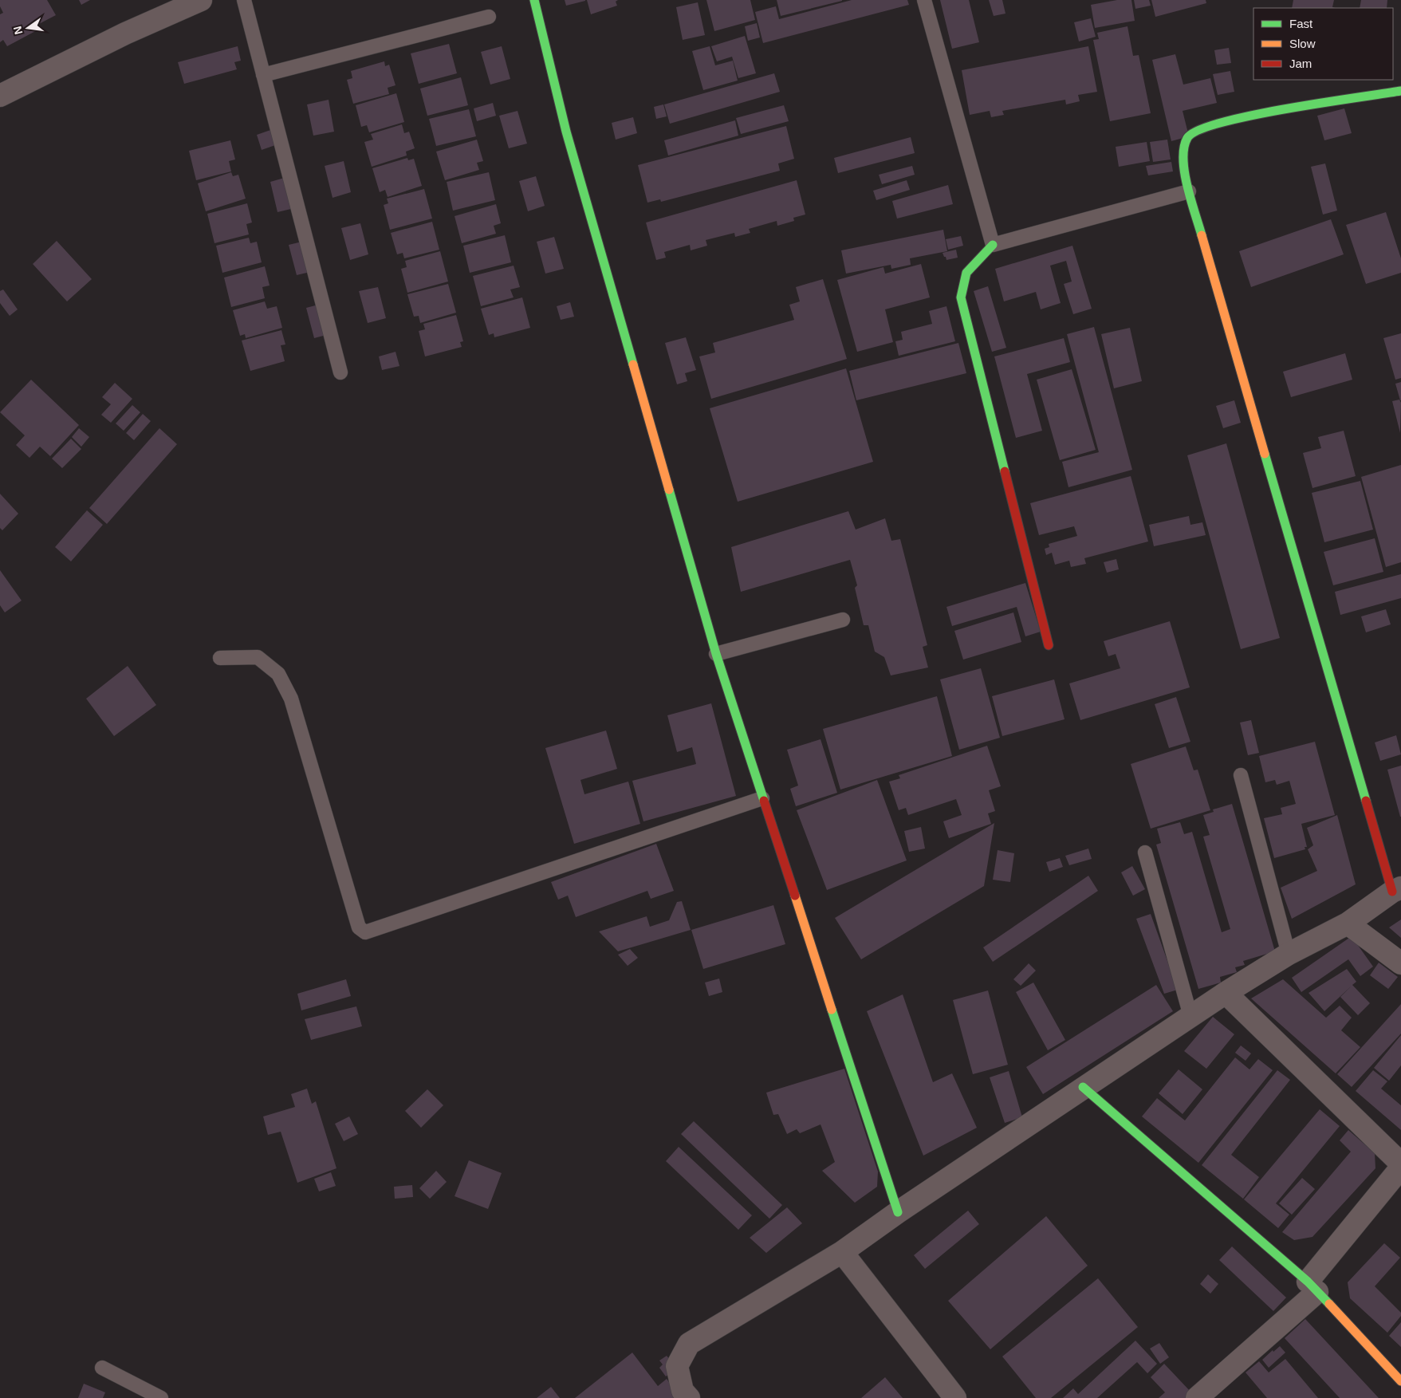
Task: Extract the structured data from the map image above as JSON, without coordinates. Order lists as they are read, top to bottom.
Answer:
{
  "legend": ["Fast", "Slow", "Jam"],
  "north": "left"
}
